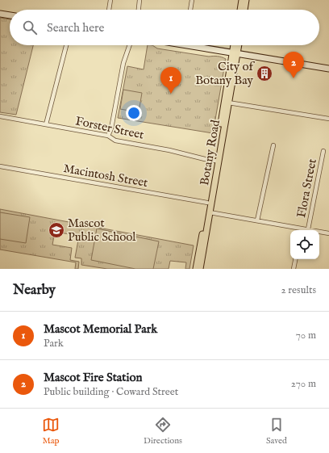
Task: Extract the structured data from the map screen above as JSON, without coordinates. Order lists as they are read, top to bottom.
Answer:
{
  "streets": {
    "main road": ["Botany Road"],
    "street": ["Forster Street", "Macintosh Street", "Flora Street"]
  },
  "crossings": [
    ["Forster Street", "Botany Road"],
    ["Botany Road", "Macintosh Street"]
  ],
  "places": {
    "building": ["City of Botany Bay"],
    "school or university": ["Mascot Public School"]
  },
  "page": {
    "search": "Search here",
    "pins": ["2", "1"],
    "heading": ["Nearby", "2 results"],
    "list": [
      {
        "mark": "1",
        "name": "Mascot Memorial Park",
        "note": "Park",
        "value": "70 m"
      },
      {
        "mark": "2",
        "name": "Mascot Fire Station",
        "note": "Public building · Coward Street",
        "value": "270 m"
      }
    ],
    "nav": ["Map", "Directions", "Saved"]
  }
}
